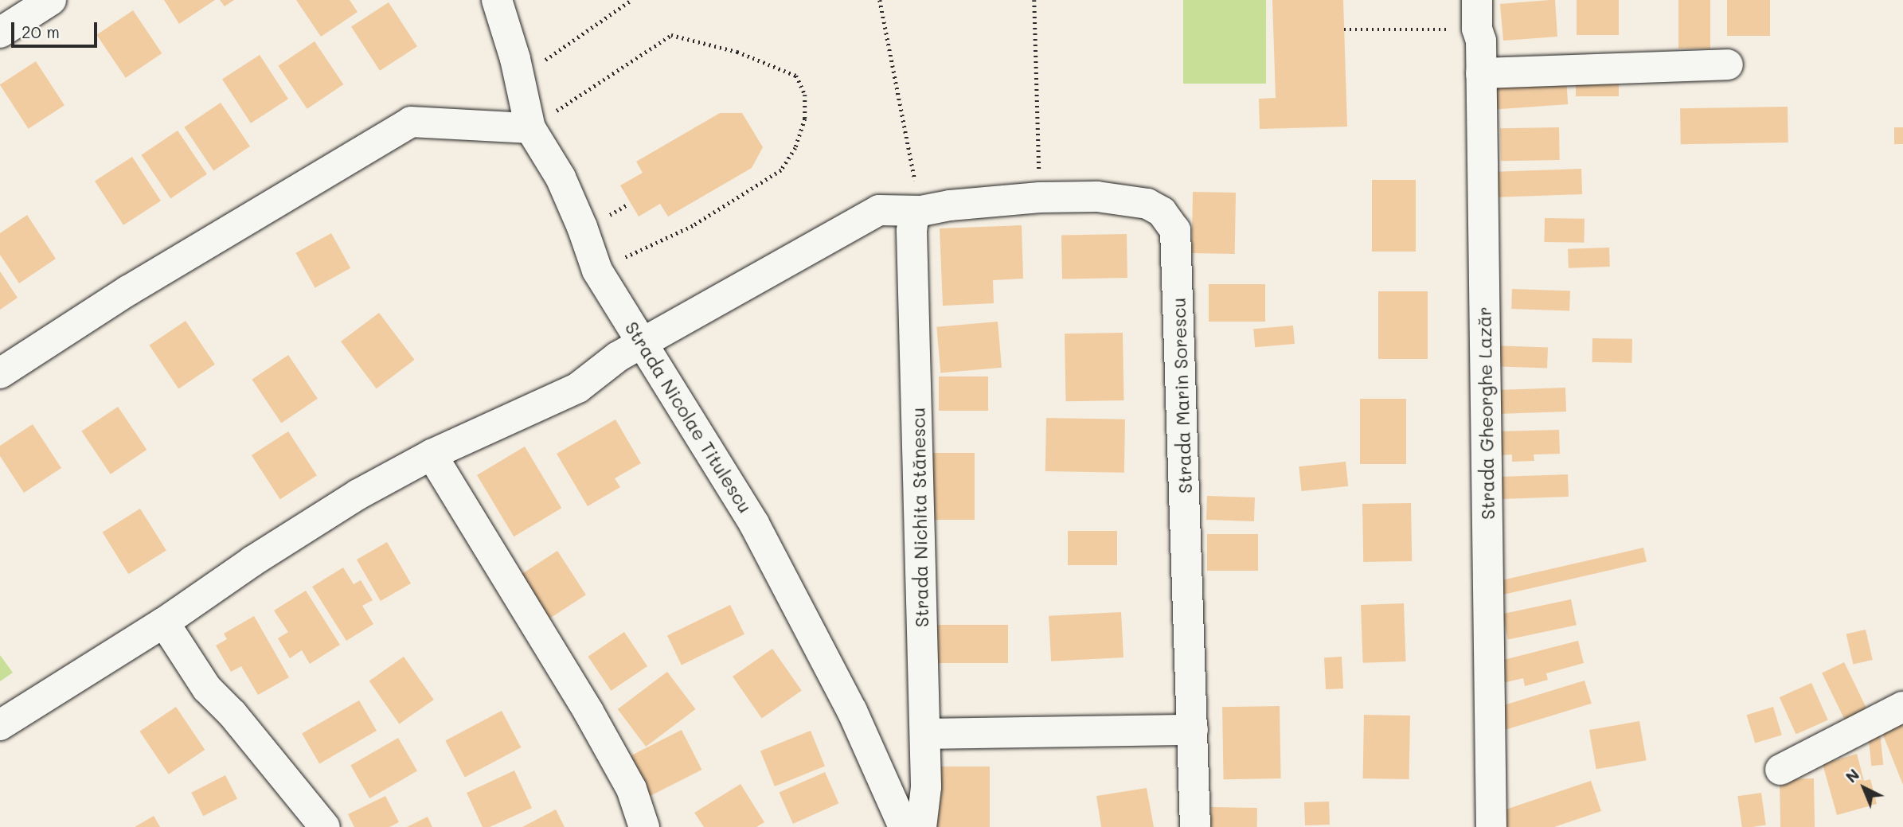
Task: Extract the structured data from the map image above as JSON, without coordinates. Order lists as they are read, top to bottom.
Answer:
{
  "streets": {
    "street": [
      "Strada Marin Sorescu",
      "Strada Gheorghe Lazăr",
      "Strada Nicolae Titulescu",
      "Strada Nichita Stănescu"
    ]
  },
  "crossings": [
    ["Strada Marin Sorescu", "Strada Nicolae Titulescu"],
    ["Strada Marin Sorescu", "Strada Nichita Stănescu"]
  ],
  "scale_bar": "20 m",
  "north": "top left"
}
